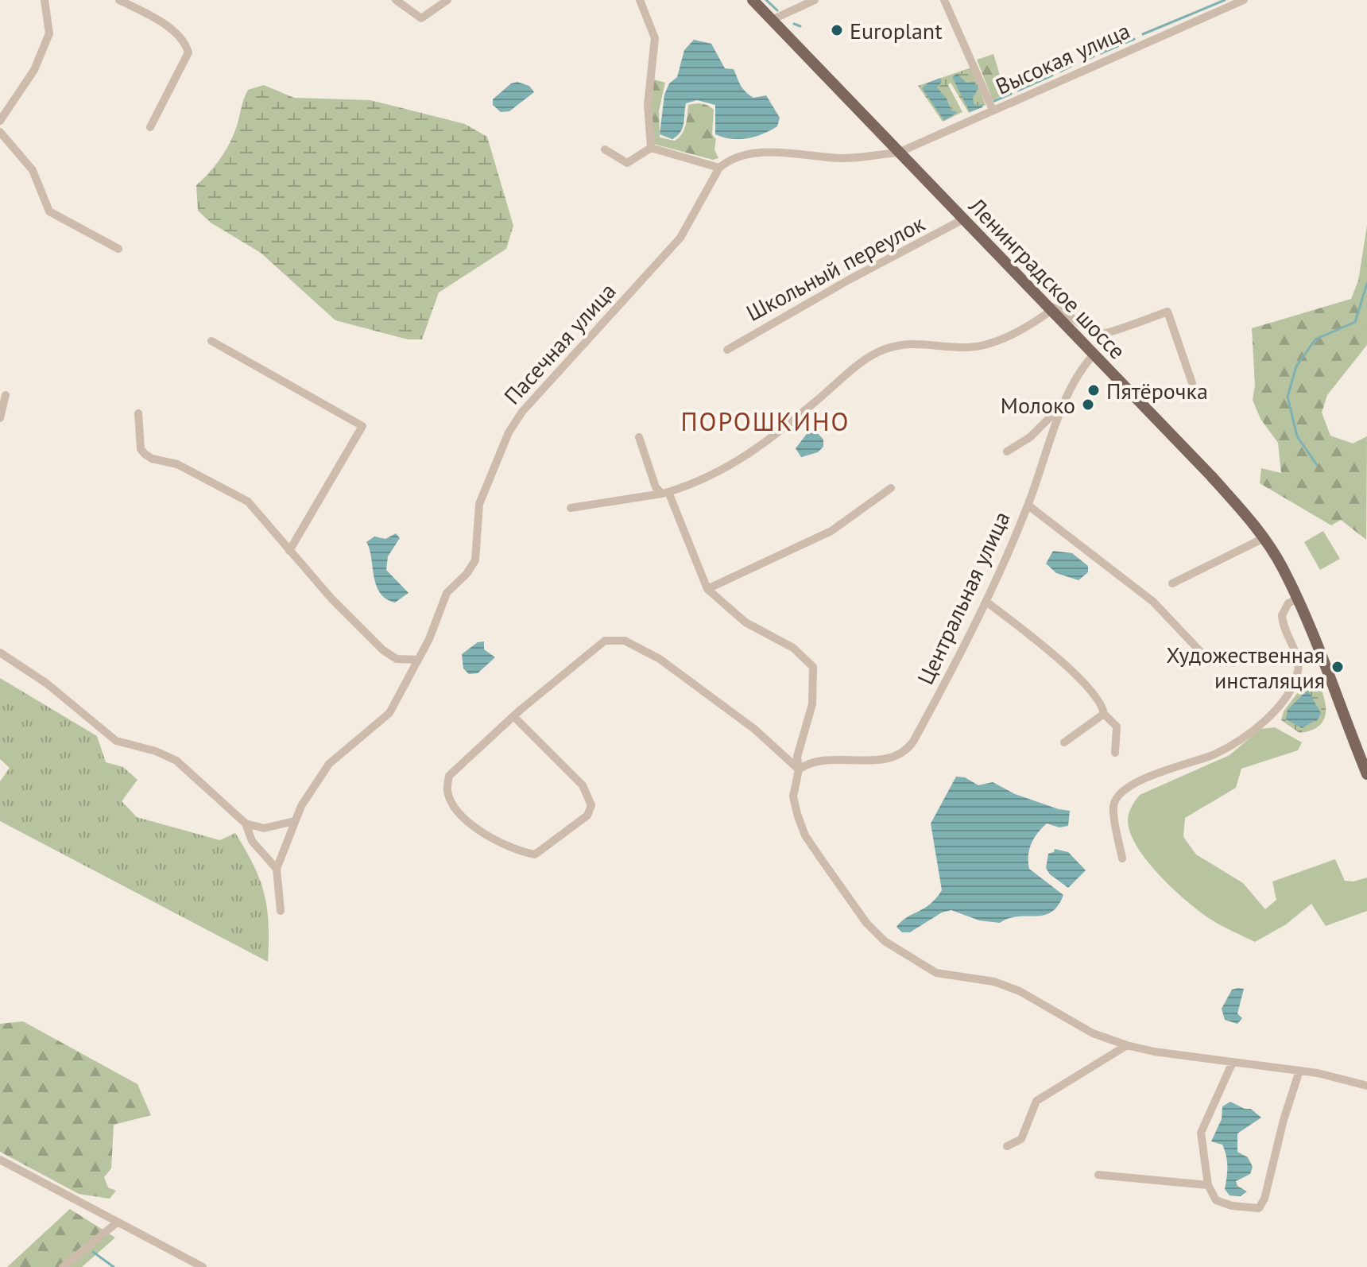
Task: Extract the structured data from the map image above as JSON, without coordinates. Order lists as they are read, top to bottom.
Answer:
{
  "streets": {
    "main road": ["Ленинградское шоссе"],
    "street": [
      "Высокая улица",
      "Школьный переулок",
      "Пасечная улица",
      "Центральная улица"
    ]
  },
  "crossings": [
    ["Высокая улица", "Ленинградское шоссе"],
    ["Школьный переулок", "Ленинградское шоссе"],
    ["Ленинградское шоссе", "Центральная улица"]
  ],
  "districts": ["ПОРОШКИНО"],
  "places": [
    "Europlant",
    "Пятёрочка",
    "Молоко",
    "Художественная инсталяция"
  ]
}
